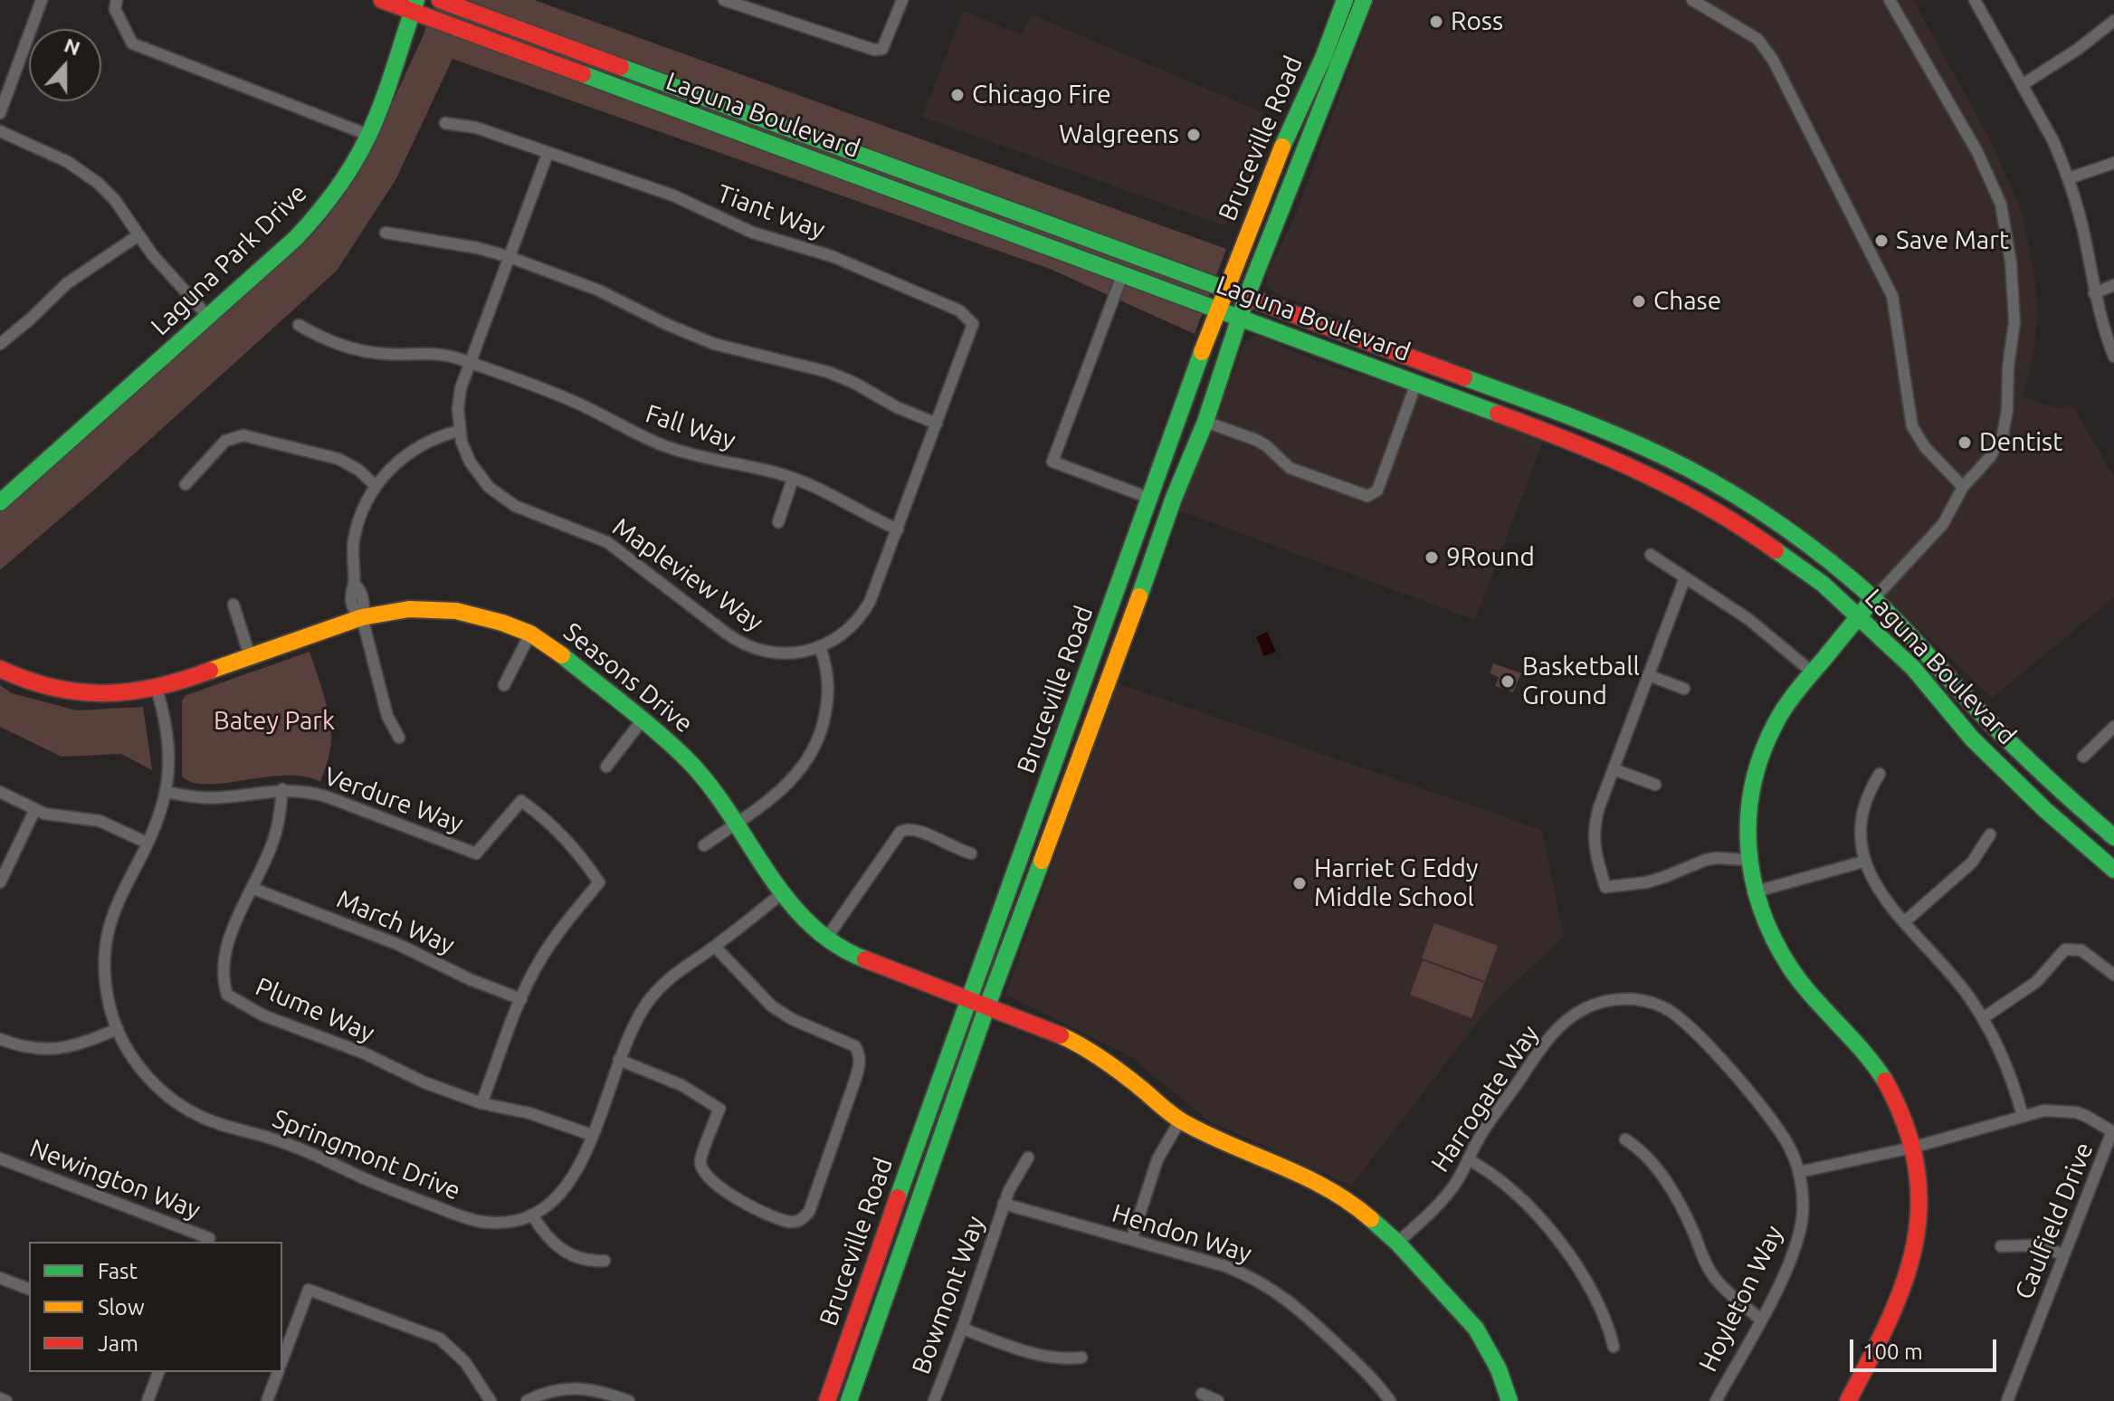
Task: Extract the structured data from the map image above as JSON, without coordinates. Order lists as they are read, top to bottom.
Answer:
{
  "streets": {
    "main road": [
      "Laguna Boulevard",
      "Bruceville Road",
      "Laguna Park Drive",
      "Seasons Drive"
    ],
    "street": [
      "Tiant Way",
      "Fall Way",
      "Mapleview Way",
      "Verdure Way",
      "March Way",
      "Plume Way",
      "Harrogate Way",
      "Springmont Drive",
      "Newington Way",
      "Caulfield Drive",
      "Hendon Way",
      "Bowmont Way",
      "Hoyleton Way"
    ]
  },
  "crossings": [
    ["Laguna Boulevard", "Bruceville Road"],
    ["Laguna Boulevard", "Laguna Park Drive"],
    ["Bruceville Road", "Seasons Drive"],
    ["Tiant Way", "Mapleview Way"],
    ["Fall Way", "Mapleview Way"],
    ["Seasons Drive", "Harrogate Way"],
    ["Seasons Drive", "Springmont Drive"],
    ["Verdure Way", "March Way"],
    ["Verdure Way", "Plume Way"],
    ["Verdure Way", "Springmont Drive"],
    ["March Way", "Plume Way"],
    ["Plume Way", "Springmont Drive"],
    ["Harrogate Way", "Caulfield Drive"],
    ["Harrogate Way", "Hoyleton Way"],
    ["Caulfield Drive", "Hoyleton Way"],
    ["Hendon Way", "Bowmont Way"]
  ],
  "parks": ["Batey Park"],
  "places": [
    "Ross",
    "Chicago Fire",
    "Walgreens",
    "Save Mart",
    "Chase",
    "Dentist",
    "9Round",
    "Basketball Ground",
    "Harriet G Eddy Middle School"
  ],
  "legend": ["Fast", "Slow", "Jam"],
  "scale_bar": "100 m",
  "north": "top"
}
